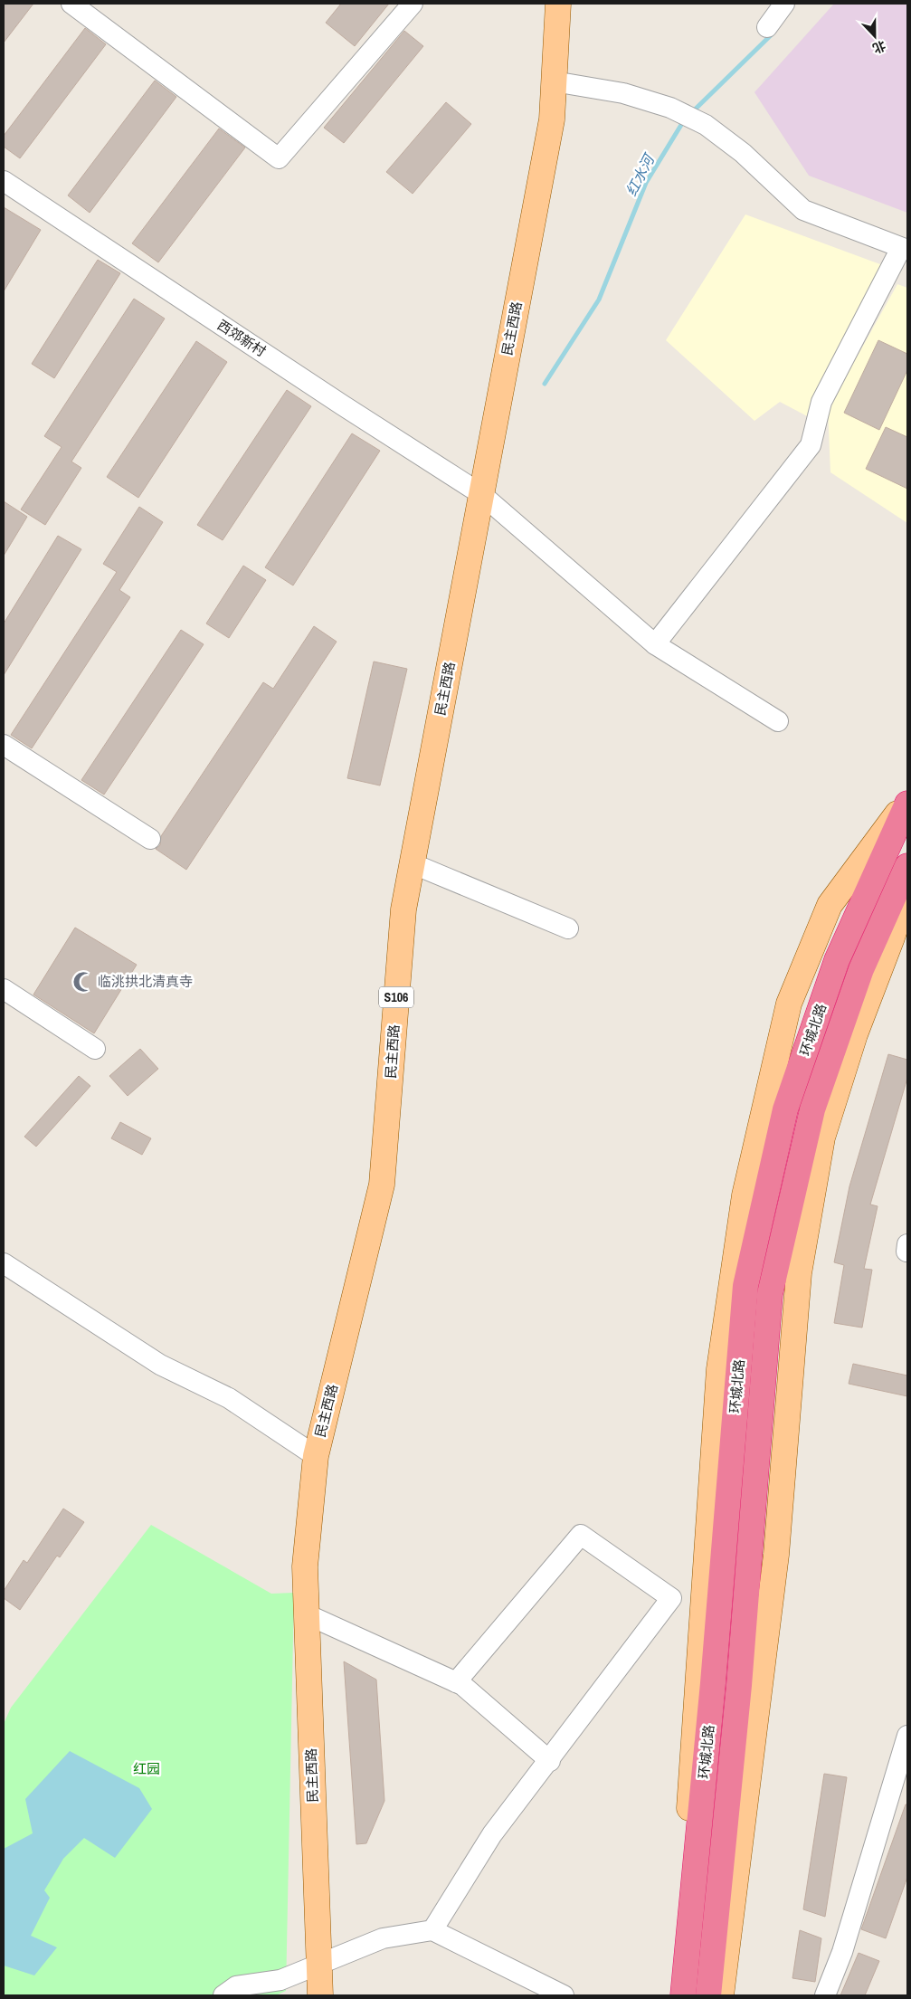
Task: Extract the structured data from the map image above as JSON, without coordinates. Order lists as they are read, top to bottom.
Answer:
{
  "streets": {
    "highway": ["环城北路"],
    "main road": ["民主西路", "S106"],
    "street": ["西郊新村"]
  },
  "crossings": [
    ["民主西路", "西郊新村"]
  ],
  "water": ["红水河"],
  "parks": ["红园"],
  "places": {
    "mosque": ["临洮拱北清真寺"]
  },
  "north": "bottom"
}
